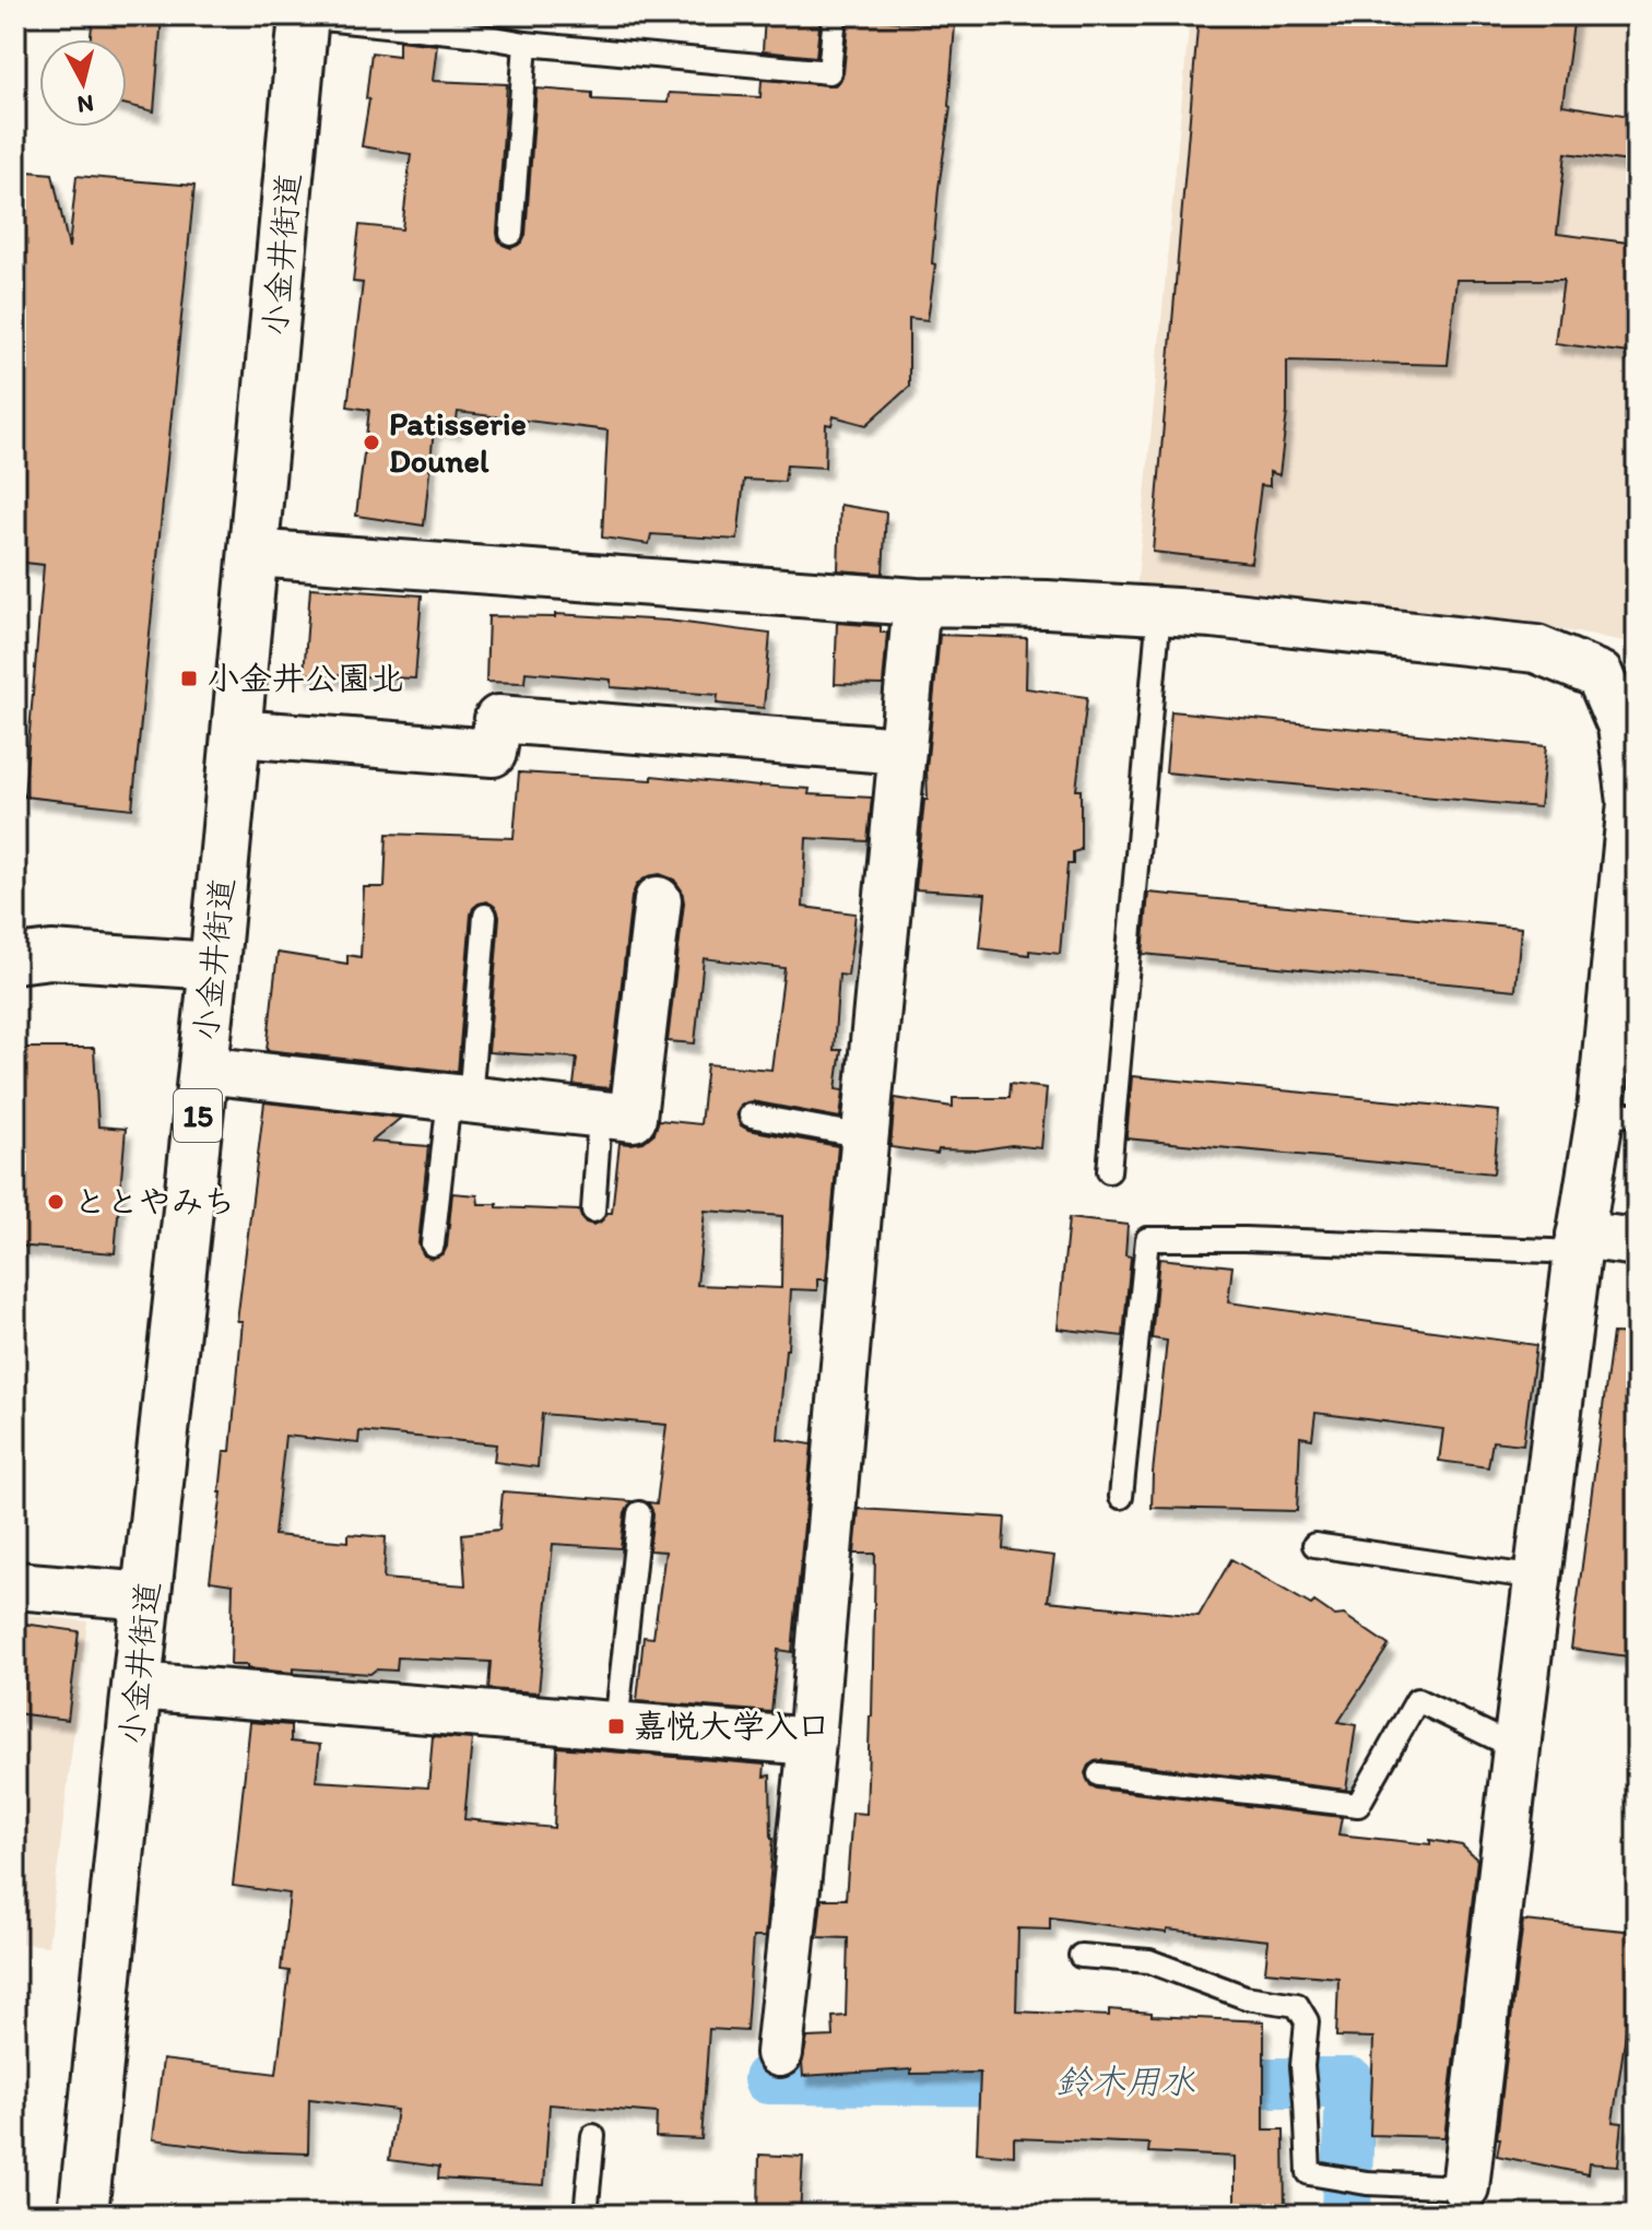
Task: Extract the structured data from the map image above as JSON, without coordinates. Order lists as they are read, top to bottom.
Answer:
{
  "streets": {
    "main road": ["小金井街道", "15"]
  },
  "water": ["鈴木用水"],
  "places": {
    "other": ["Patisserie Dounel", "ととやみち"],
    "transit": ["小金井公園北", "嘉悦大学入口"]
  },
  "north": "bottom"
}
